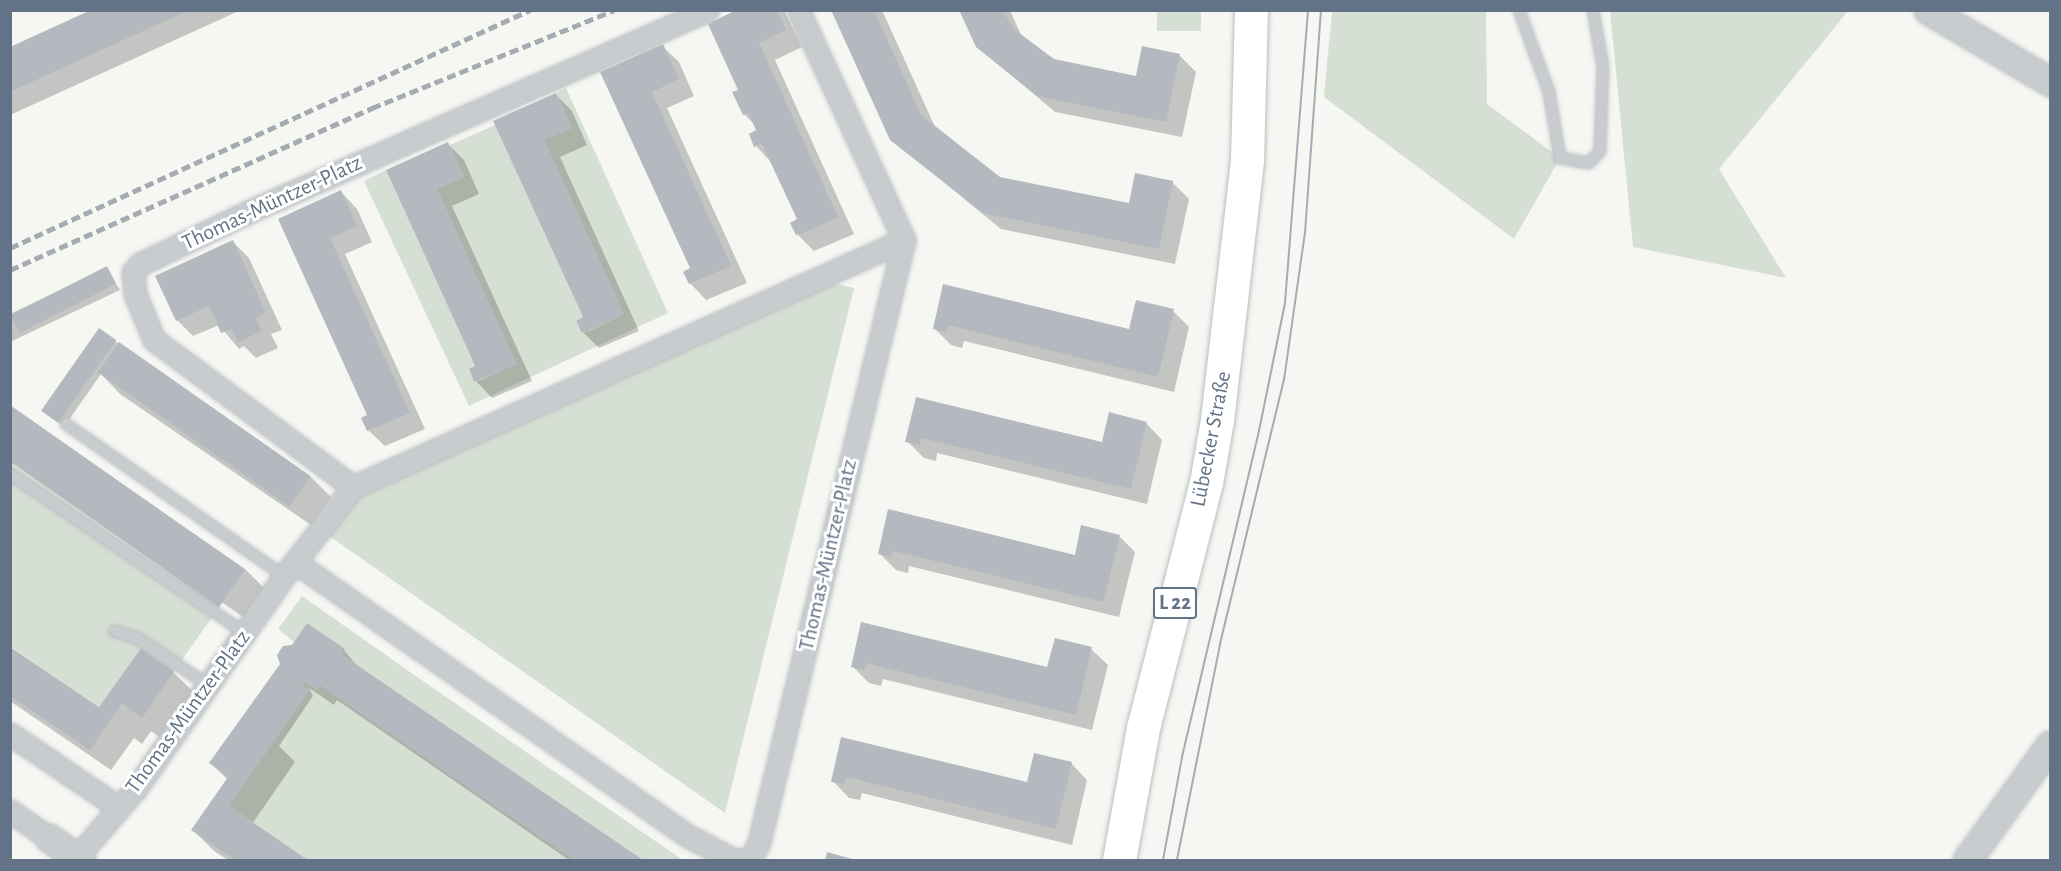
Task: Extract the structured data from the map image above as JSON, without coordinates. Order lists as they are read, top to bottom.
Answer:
{
  "streets": {
    "main road": ["Lübecker Straße", "L 22"],
    "street": ["Thomas-Müntzer-Platz"]
  }
}
